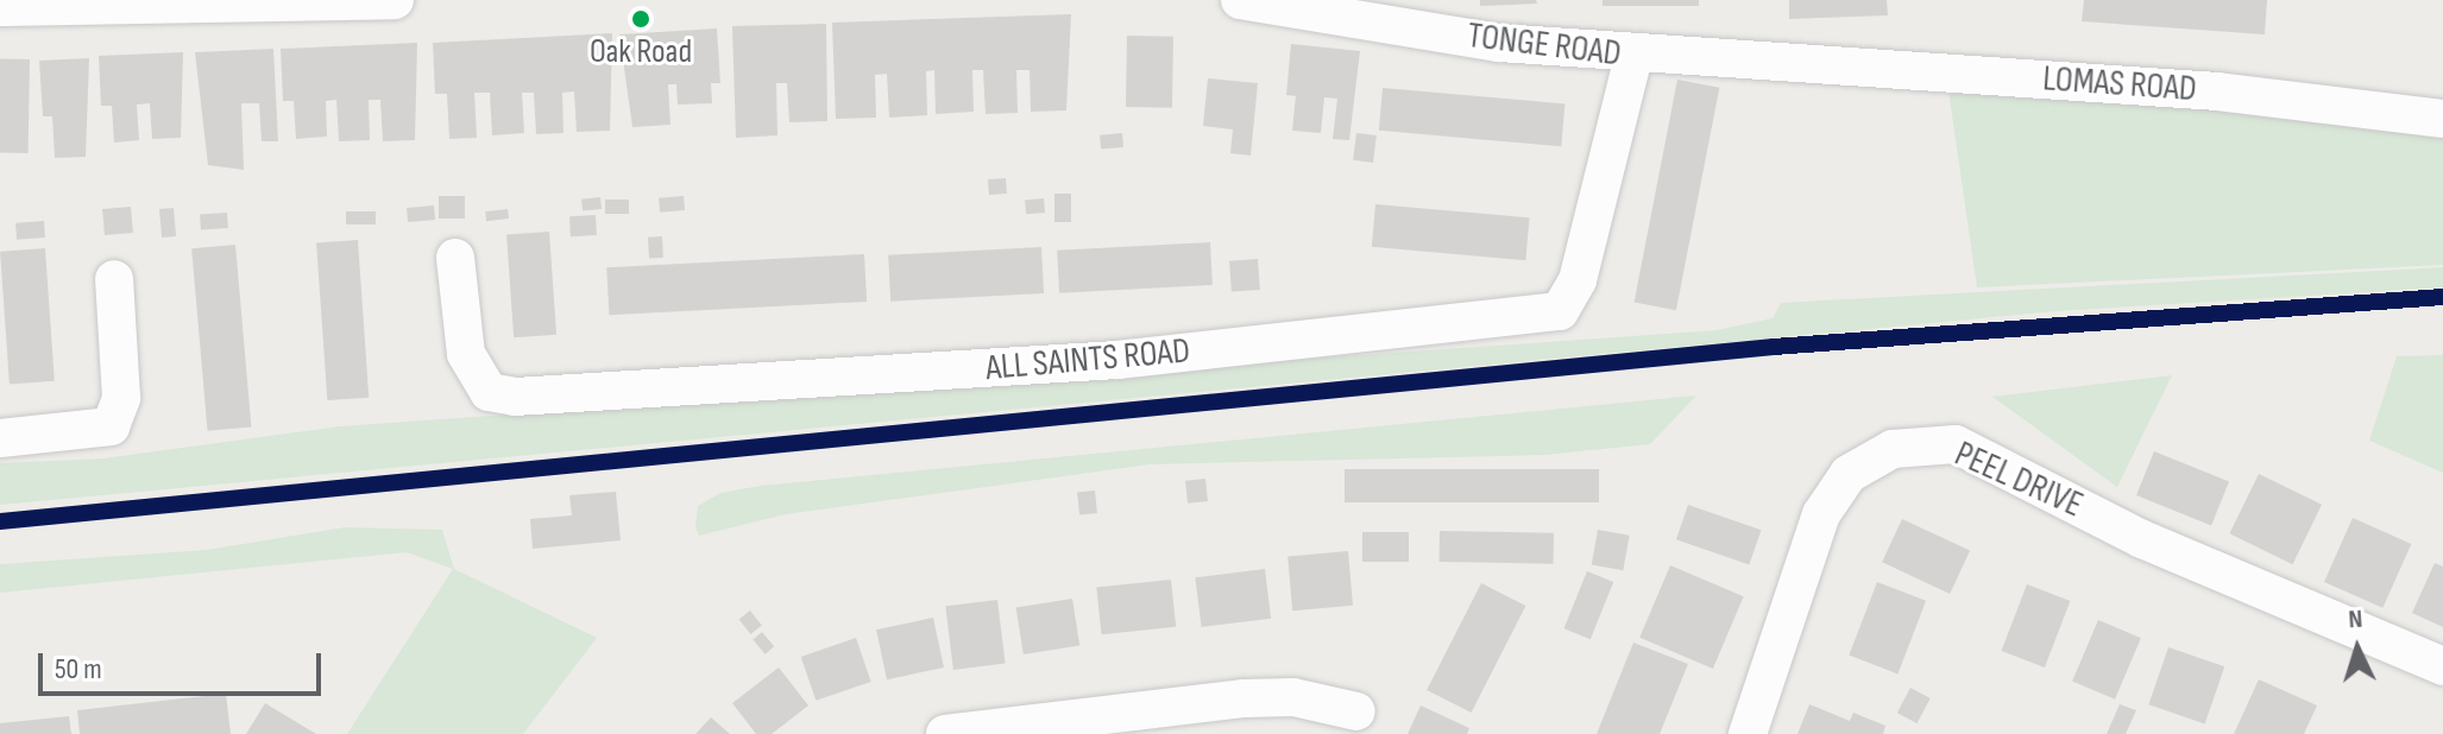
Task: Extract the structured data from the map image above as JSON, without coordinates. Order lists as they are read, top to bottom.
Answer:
{
  "streets": {
    "street": [
      "TONGE ROAD",
      "LOMAS ROAD",
      "ALL SAINTS ROAD",
      "PEEL DRIVE"
    ]
  },
  "crossings": [
    ["TONGE ROAD", "LOMAS ROAD"],
    ["TONGE ROAD", "ALL SAINTS ROAD"]
  ],
  "places": ["Oak Road"],
  "scale_bar": "50 m",
  "north": "top"
}
